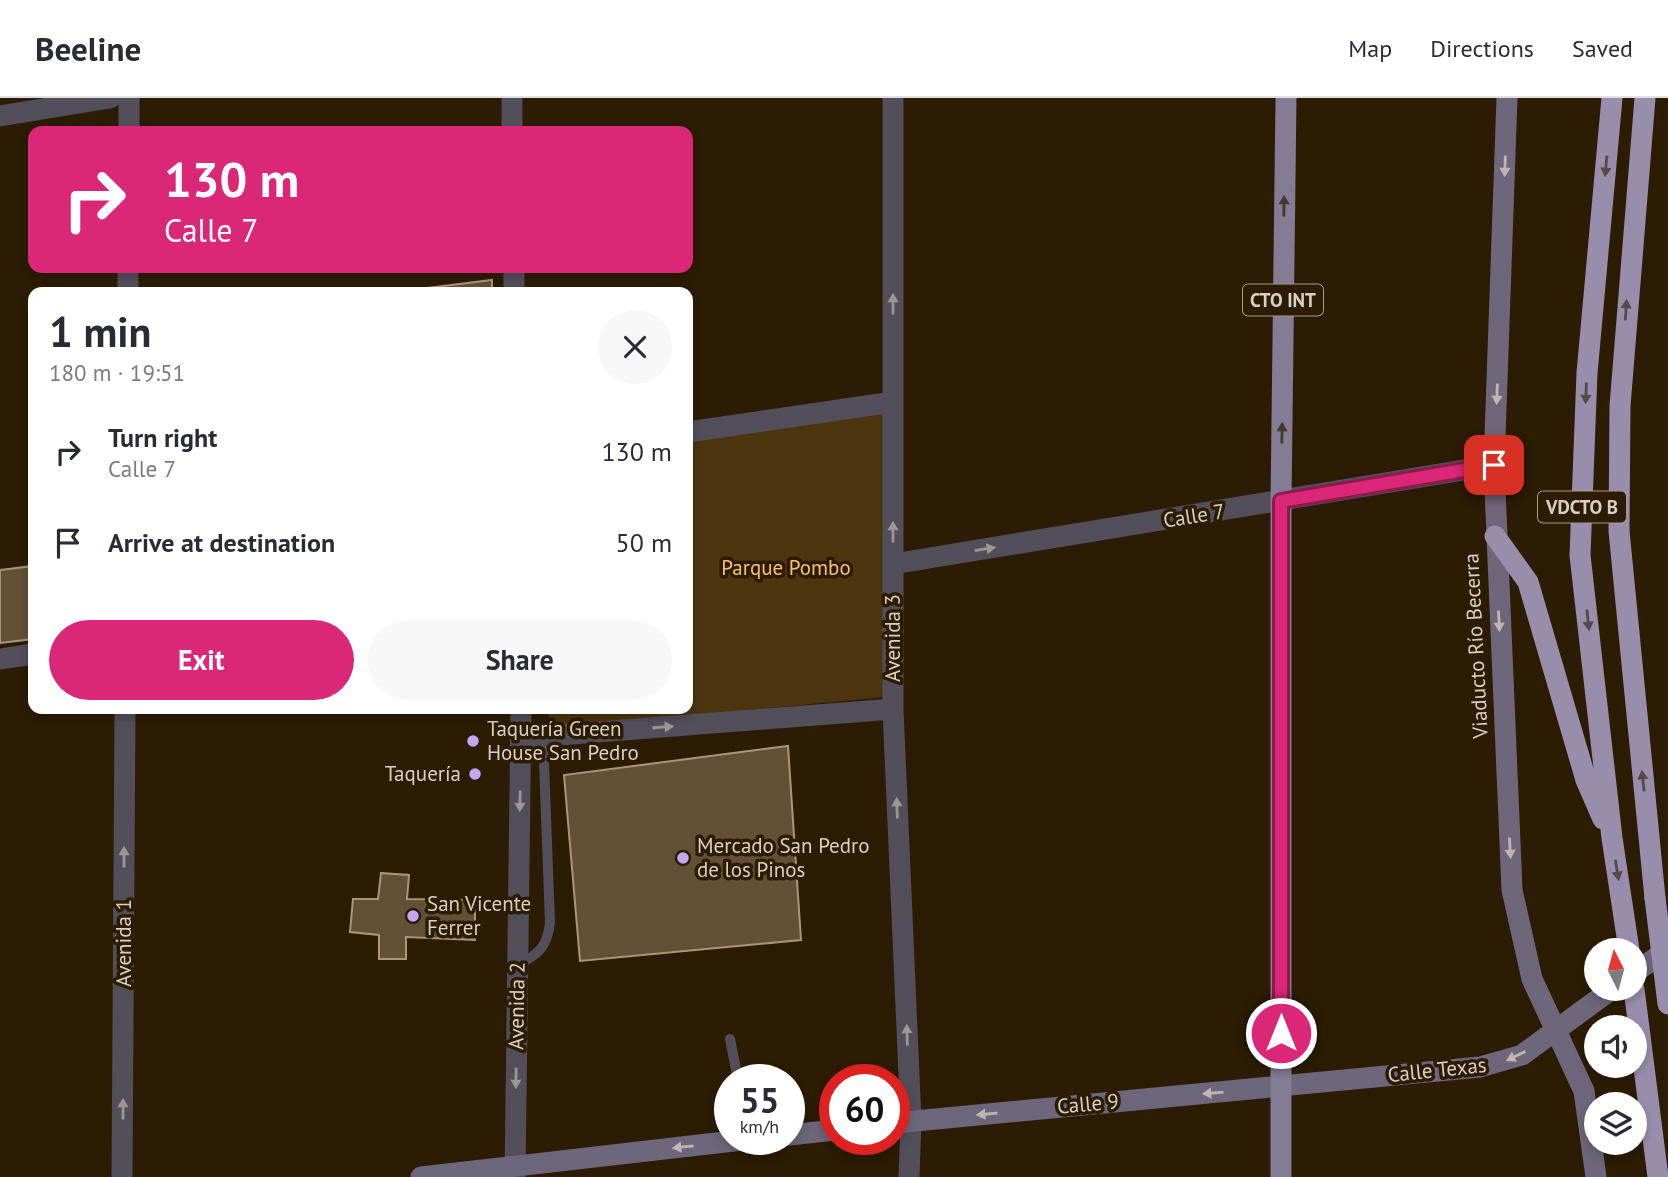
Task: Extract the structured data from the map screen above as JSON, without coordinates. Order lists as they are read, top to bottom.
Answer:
{
  "streets": {
    "highway": ["VDCTO B"],
    "main road": ["CTO INT"],
    "street": [
      "Calle 7",
      "Avenida 3",
      "Viaducto Río Becerra",
      "Avenida 1",
      "Avenida 2",
      "Calle Texas",
      "Calle 9"
    ]
  },
  "crossings": [
    ["CTO INT", "Calle 7"],
    ["CTO INT", "Calle Texas"],
    ["CTO INT", "Calle 9"],
    ["Calle 7", "Avenida 3"],
    ["Calle 7", "Viaducto Río Becerra"],
    ["Viaducto Río Becerra", "Calle Texas"],
    ["Calle Texas", "Calle 9"]
  ],
  "one_way": [
    "Calle 7",
    "Avenida 3",
    "Viaducto Río Becerra",
    "Avenida 1",
    "Avenida 2",
    "Calle Texas",
    "Calle 9"
  ],
  "parks": ["Parque Pombo"],
  "places": [
    "Taquería Green House San Pedro",
    "Taquería",
    "Mercado San Pedro de los Pinos",
    "San Vicente Ferrer"
  ],
  "north": "top",
  "page": {
    "header": "Beeline",
    "nav": ["Map", "Directions", "Saved"],
    "turn": ["130 m", "Calle 7"],
    "heading": ["1 min", "180 m · 19:51"],
    "list": [
      {
        "name": "Turn right",
        "note": "Calle 7",
        "value": "130 m"
      },
      {
        "name": "Arrive at destination",
        "value": "50 m"
      }
    ],
    "buttons": ["Exit", "Share"],
    "speed": "55 km/h",
    "limit": "60"
  }
}
